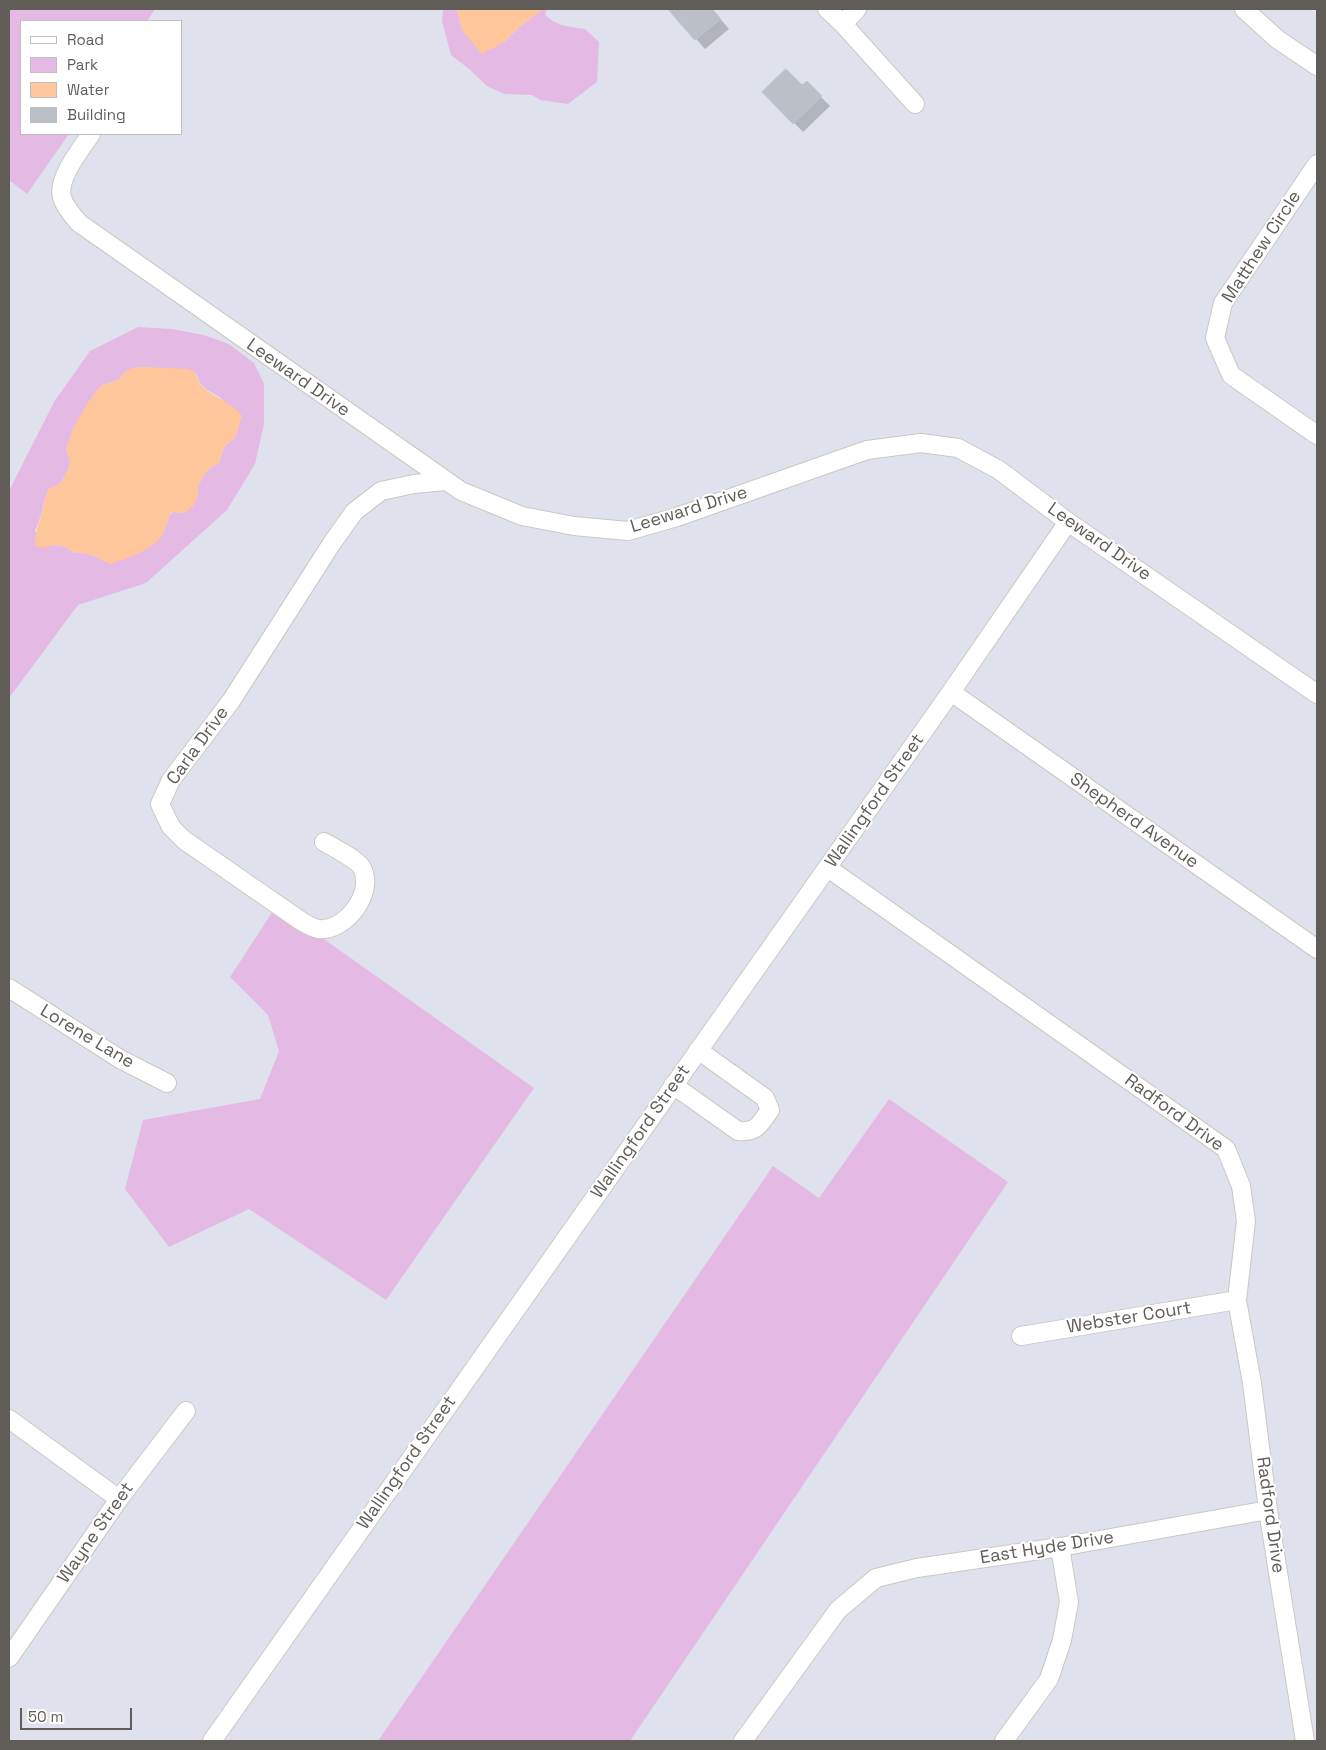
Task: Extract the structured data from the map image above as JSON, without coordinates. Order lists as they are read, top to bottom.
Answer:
{
  "streets": {
    "street": [
      "Matthew Circle",
      "Leeward Drive",
      "Carla Drive",
      "Wallingford Street",
      "Shepherd Avenue",
      "Lorene Lane",
      "Radford Drive",
      "Webster Court",
      "Wayne Street",
      "East Hyde Drive"
    ]
  },
  "crossings": [
    ["Leeward Drive", "Carla Drive"],
    ["Leeward Drive", "Wallingford Street"],
    ["Wallingford Street", "Shepherd Avenue"],
    ["Wallingford Street", "Radford Drive"],
    ["Radford Drive", "Webster Court"],
    ["Radford Drive", "East Hyde Drive"]
  ],
  "legend": [
    "Road",
    "Park",
    "Water",
    "Building"
  ],
  "scale_bar": "50 m"
}
